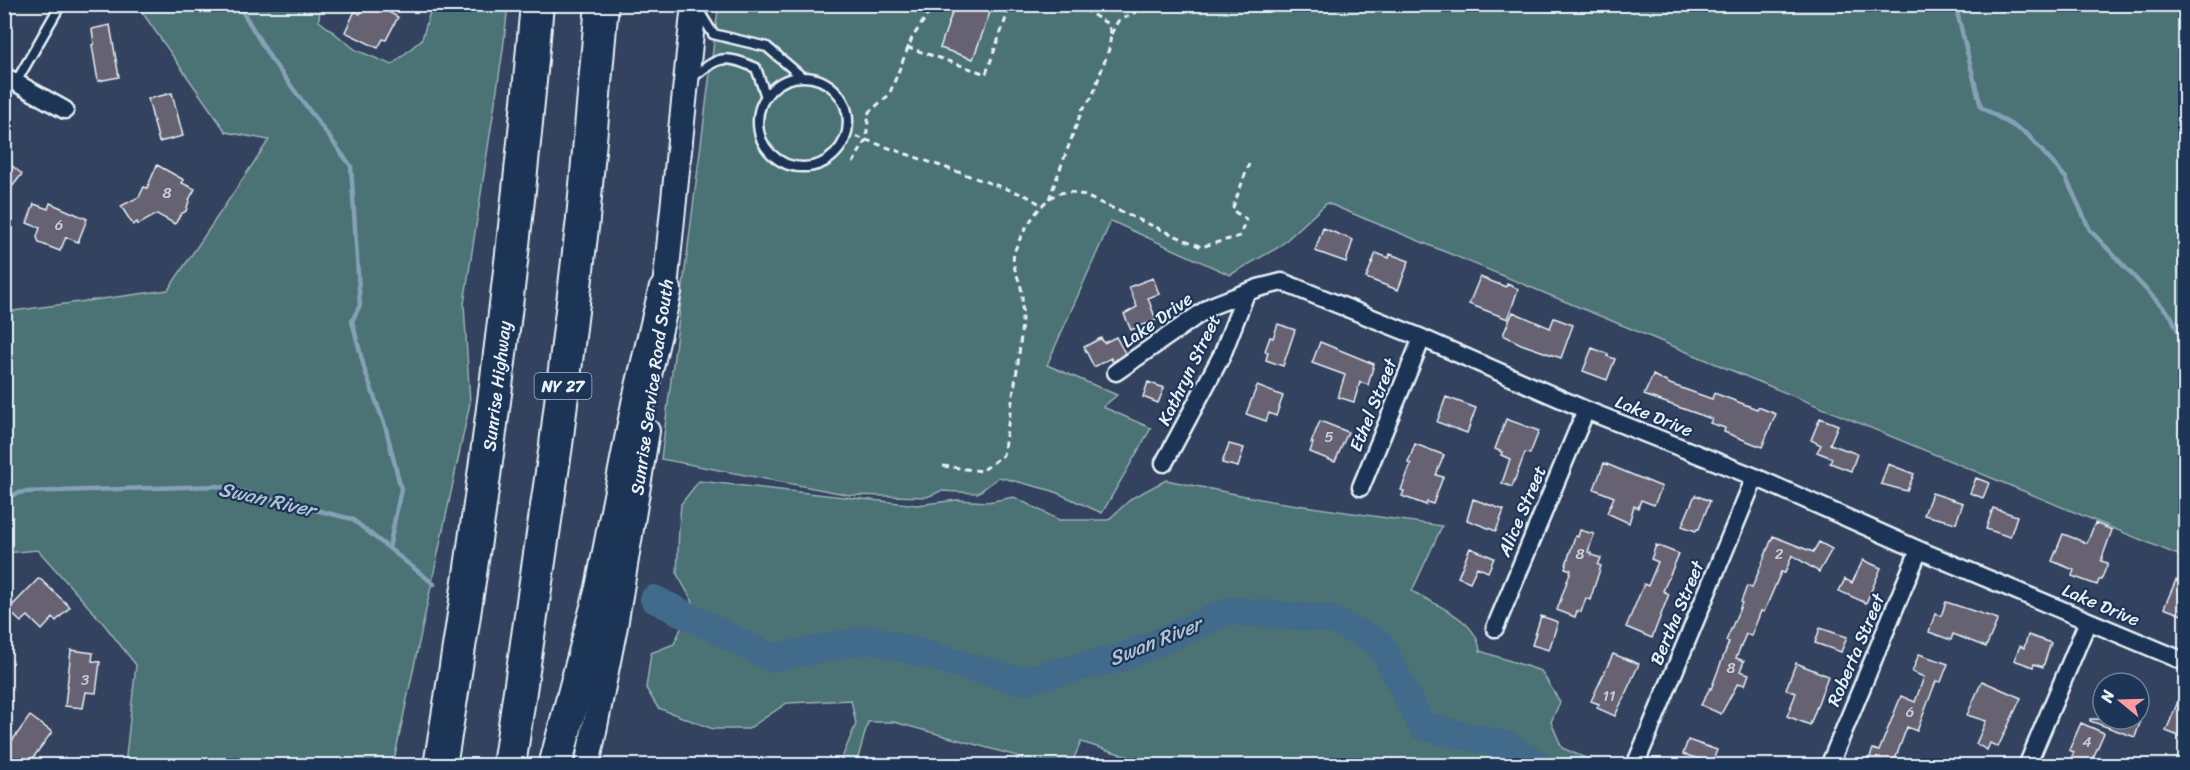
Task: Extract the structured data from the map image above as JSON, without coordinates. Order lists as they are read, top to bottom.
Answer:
{
  "streets": {
    "highway": ["Sunrise Highway", "NY 27"],
    "main road": ["Sunrise Service Road South"],
    "street": [
      "Lake Drive",
      "Kathryn Street",
      "Ethel Street",
      "Alice Street",
      "Bertha Street",
      "Roberta Street"
    ]
  },
  "crossings": [
    ["Lake Drive", "Kathryn Street"],
    ["Lake Drive", "Ethel Street"],
    ["Lake Drive", "Alice Street"],
    ["Lake Drive", "Bertha Street"],
    ["Lake Drive", "Roberta Street"]
  ],
  "water": ["Swan River"],
  "house_numbers": [
    "8",
    "6",
    "5",
    "8",
    "2",
    "8",
    "3",
    "11",
    "6",
    "4"
  ],
  "north": "left"
}
